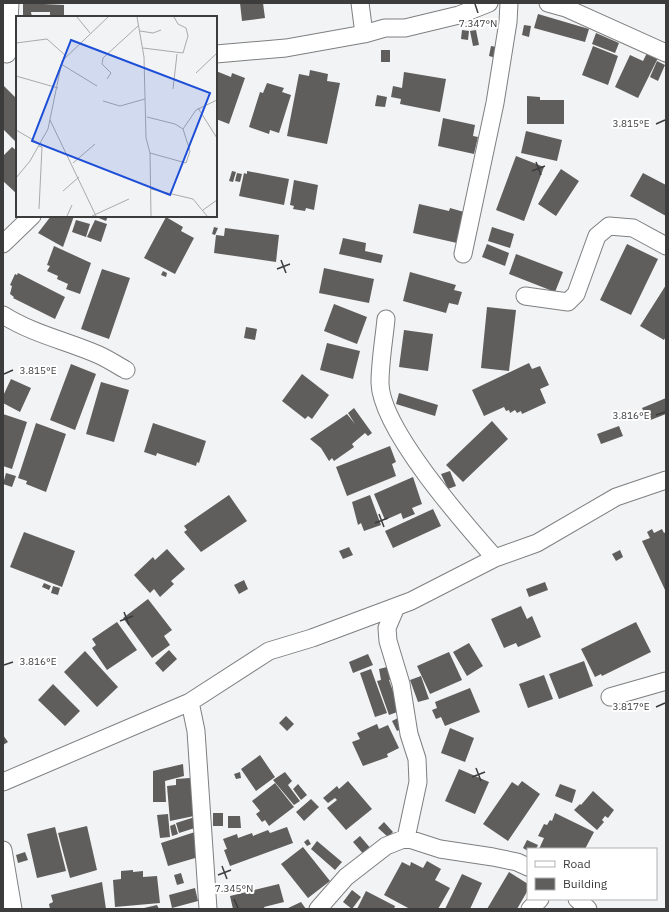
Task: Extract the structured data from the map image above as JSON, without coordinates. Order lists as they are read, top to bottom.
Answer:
{
  "legend": ["Road", "Building"],
  "coordinates": [
    "7.347°N",
    "3.815°E",
    "3.816°E",
    "3.817°E",
    "7.345°N"
  ]
}
